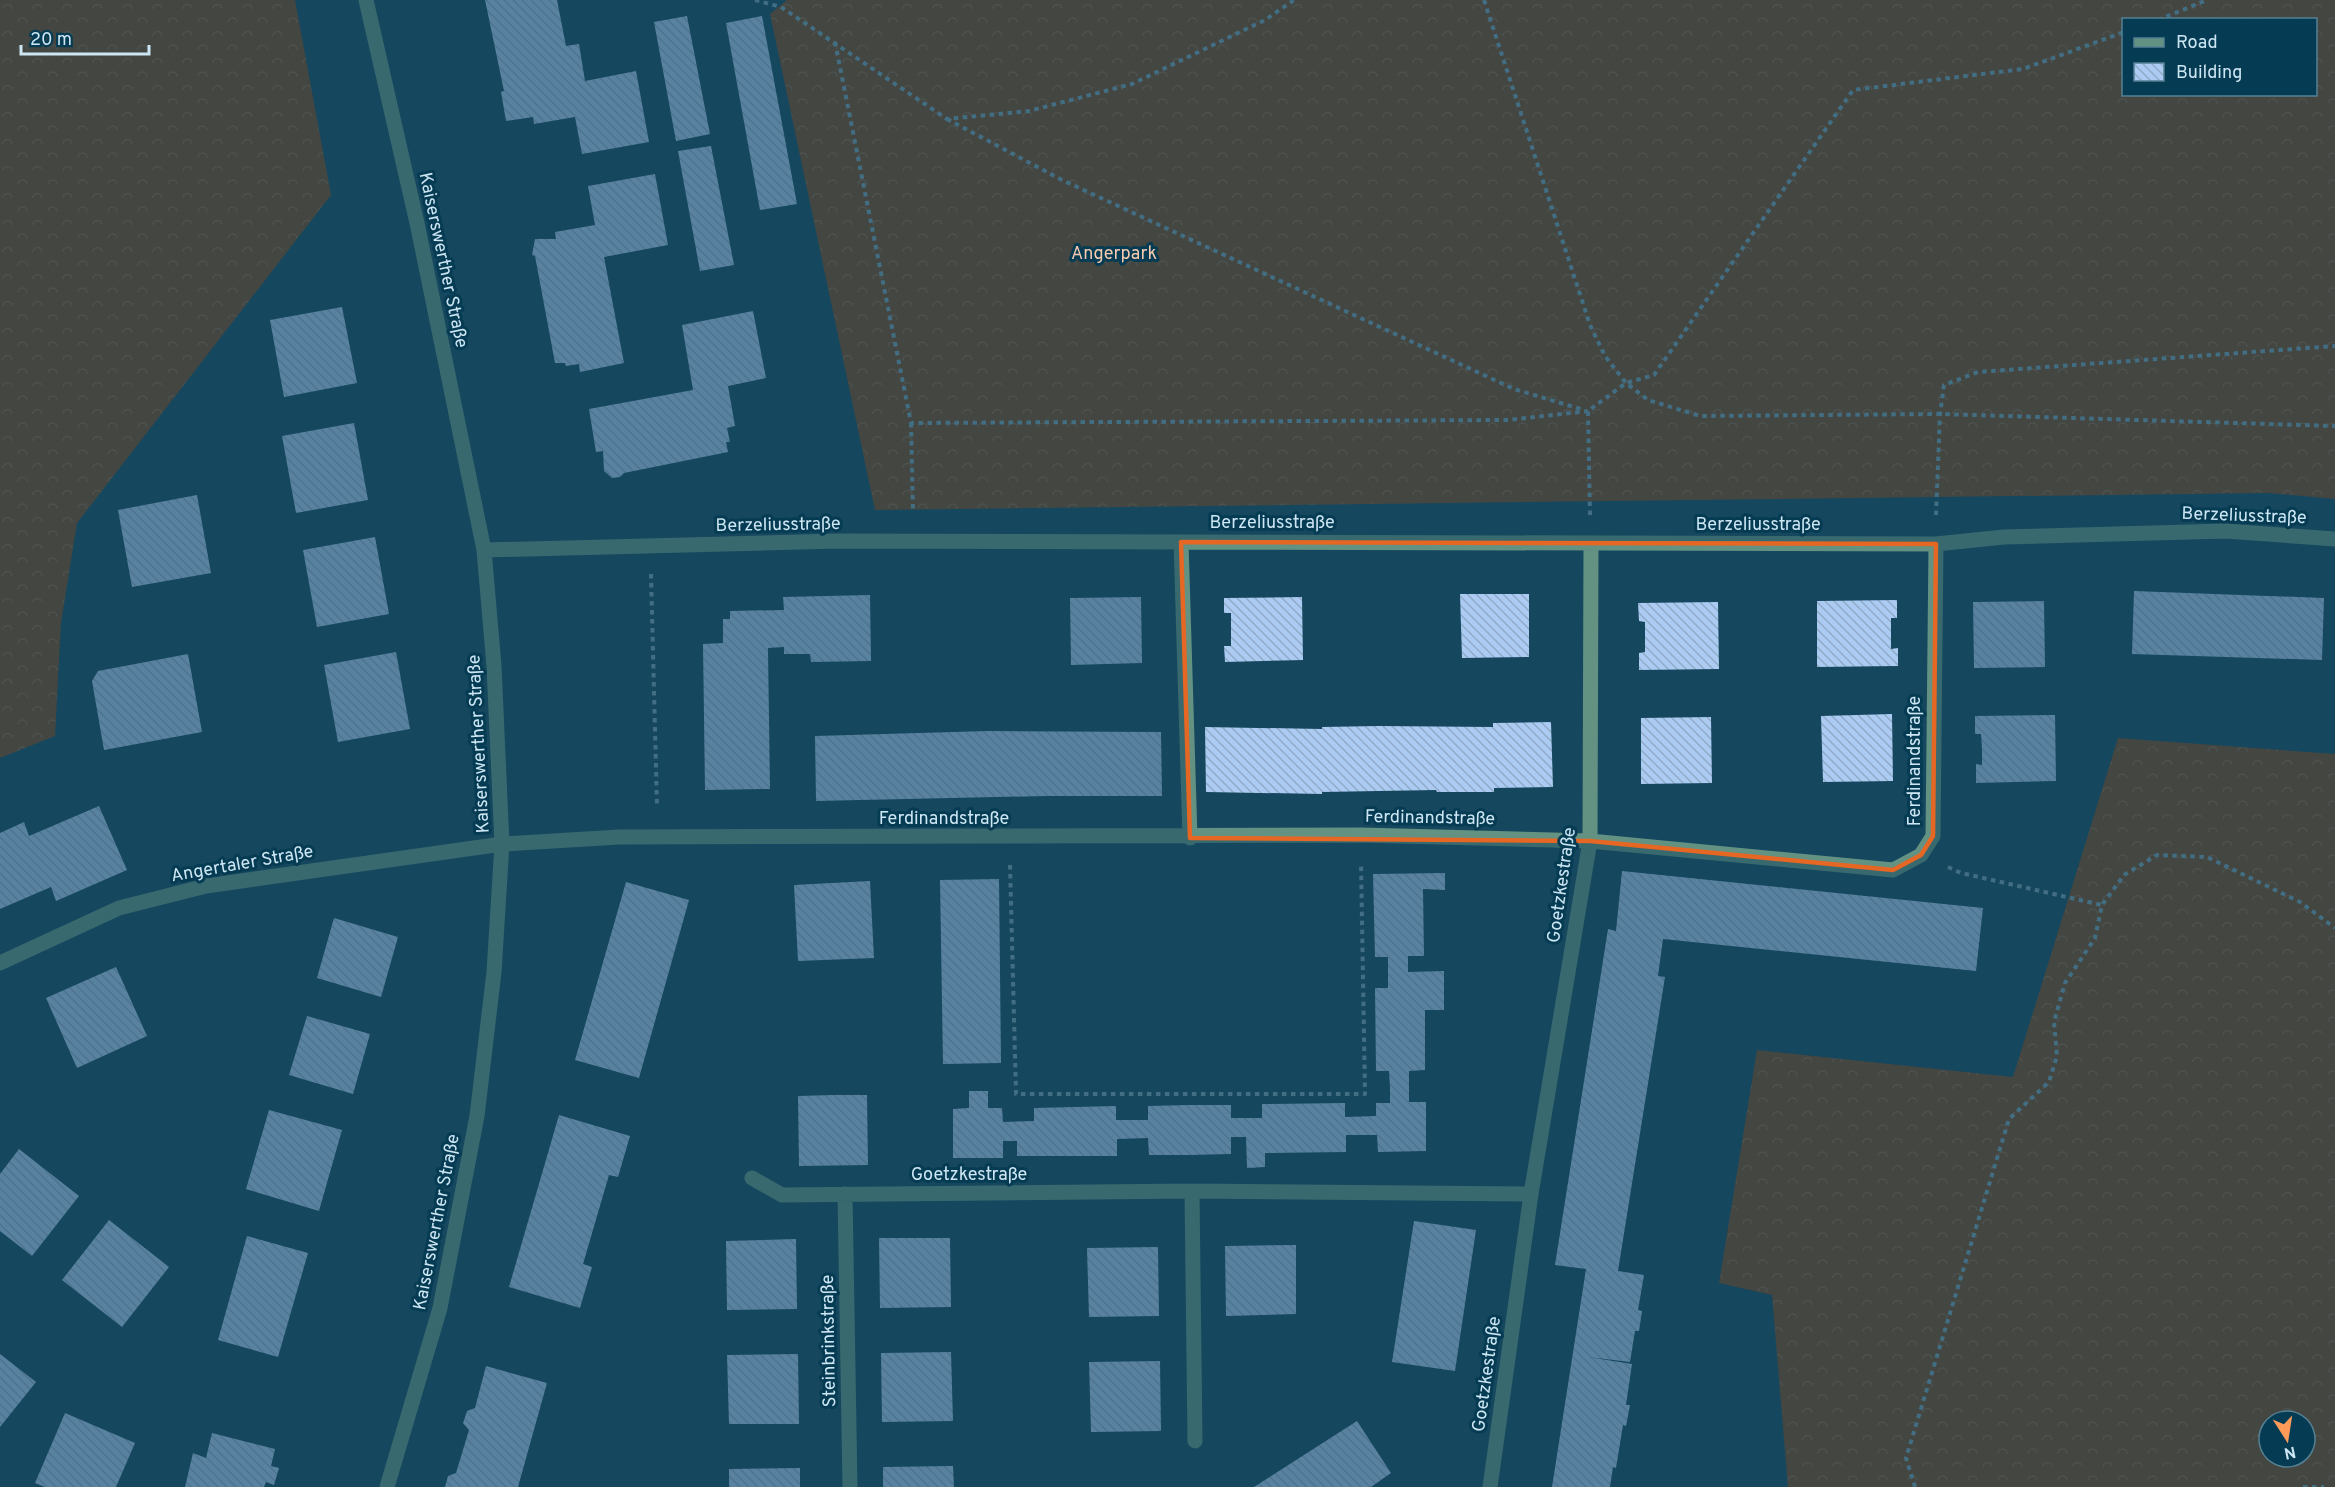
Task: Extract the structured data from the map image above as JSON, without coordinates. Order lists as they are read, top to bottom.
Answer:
{
  "streets": {
    "street": [
      "Kaiserswerther Straße",
      "Berzeliusstraße",
      "Ferdinandstraße",
      "Angertaler Straße",
      "Goetzkestraße",
      "Steinbrinkstraße"
    ]
  },
  "crossings": [
    ["Kaiserswerther Straße", "Berzeliusstraße"],
    ["Kaiserswerther Straße", "Angertaler Straße"],
    ["Berzeliusstraße", "Ferdinandstraße"],
    ["Berzeliusstraße", "Goetzkestraße"],
    ["Ferdinandstraße", "Angertaler Straße"],
    ["Ferdinandstraße", "Goetzkestraße"],
    ["Goetzkestraße", "Steinbrinkstraße"]
  ],
  "parks": ["Angerpark"],
  "legend": ["Road", "Building"],
  "scale_bar": "20 m",
  "north": "bottom"
}
